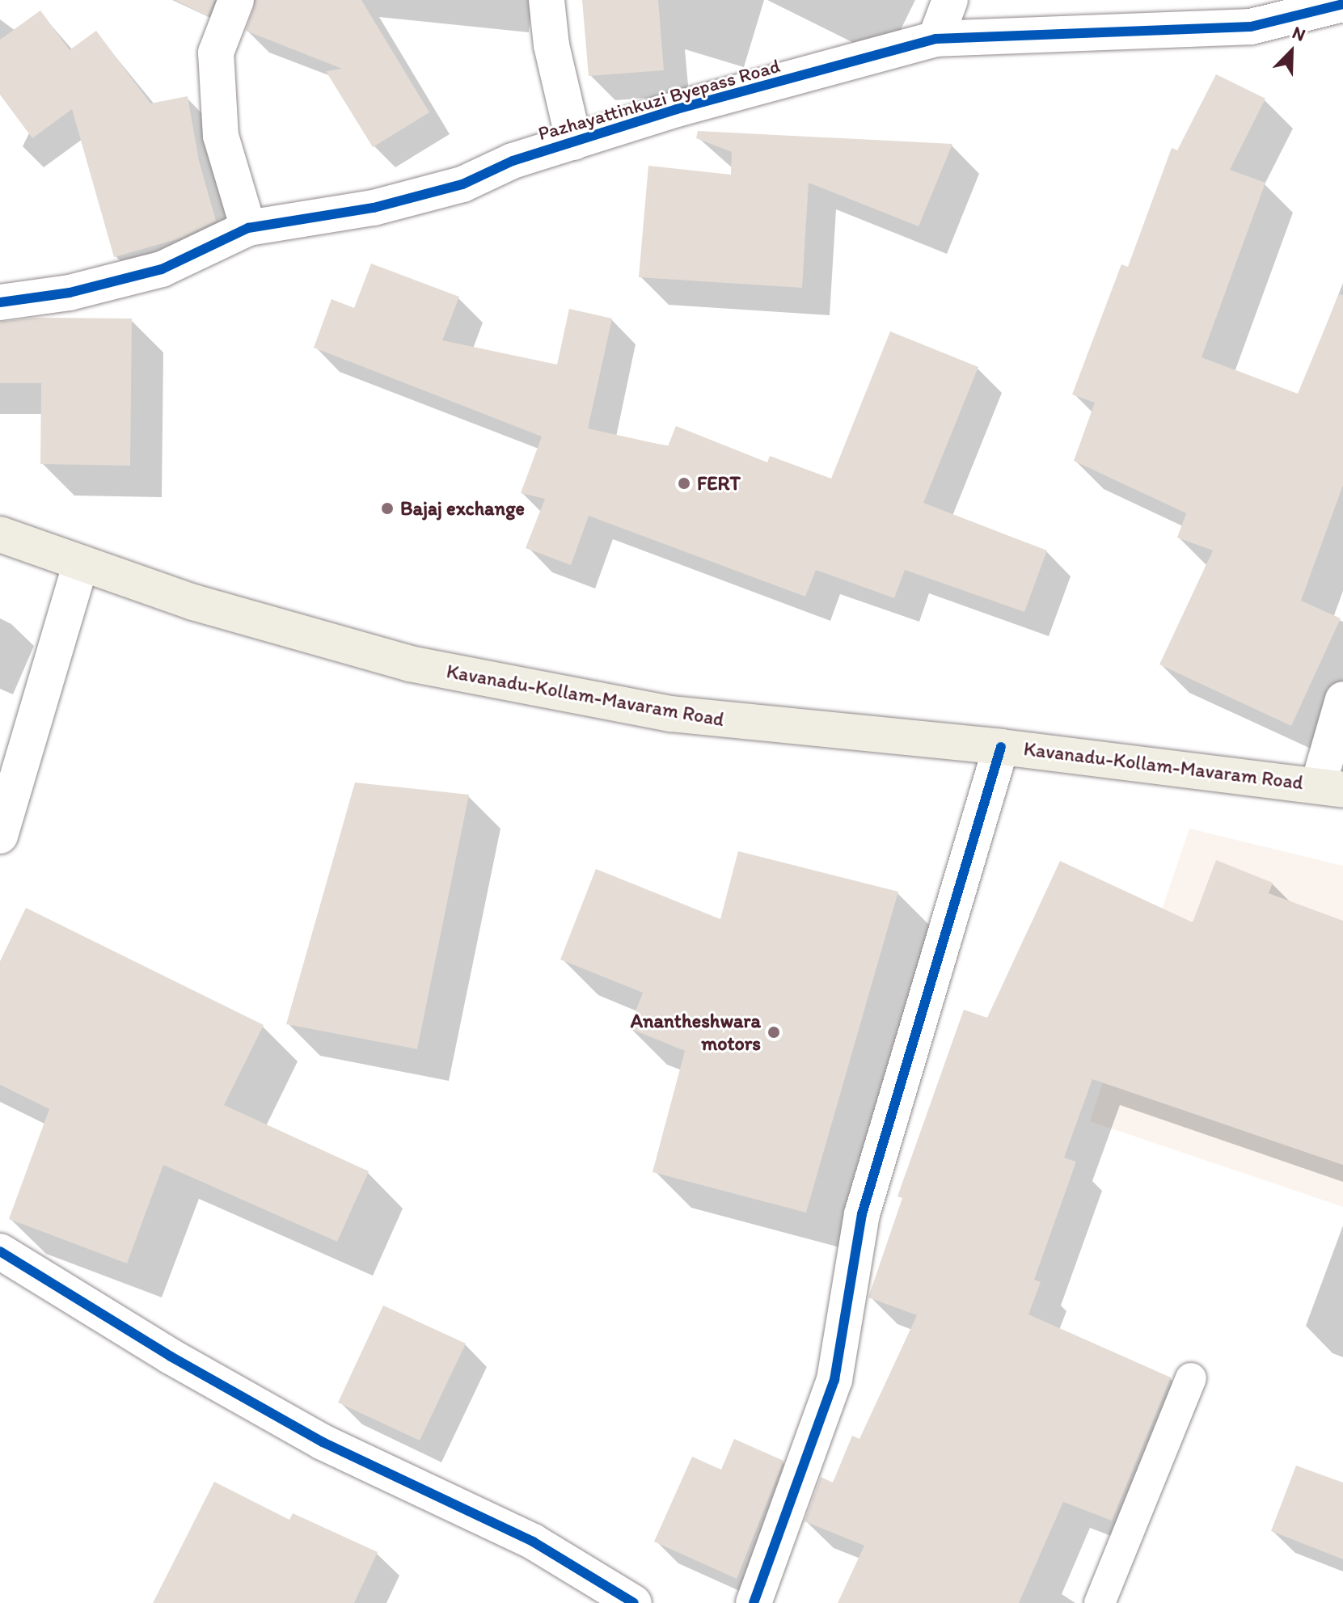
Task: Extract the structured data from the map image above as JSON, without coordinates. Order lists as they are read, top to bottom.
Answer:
{
  "streets": {
    "main road": ["Kavanadu-Kollam-Mavaram Road"],
    "street": ["Pazhayattinkuzi Byepass Road"]
  },
  "places": ["FERT", "Bajaj exchange", "Anantheshwara motors"],
  "north": "top right"
}
